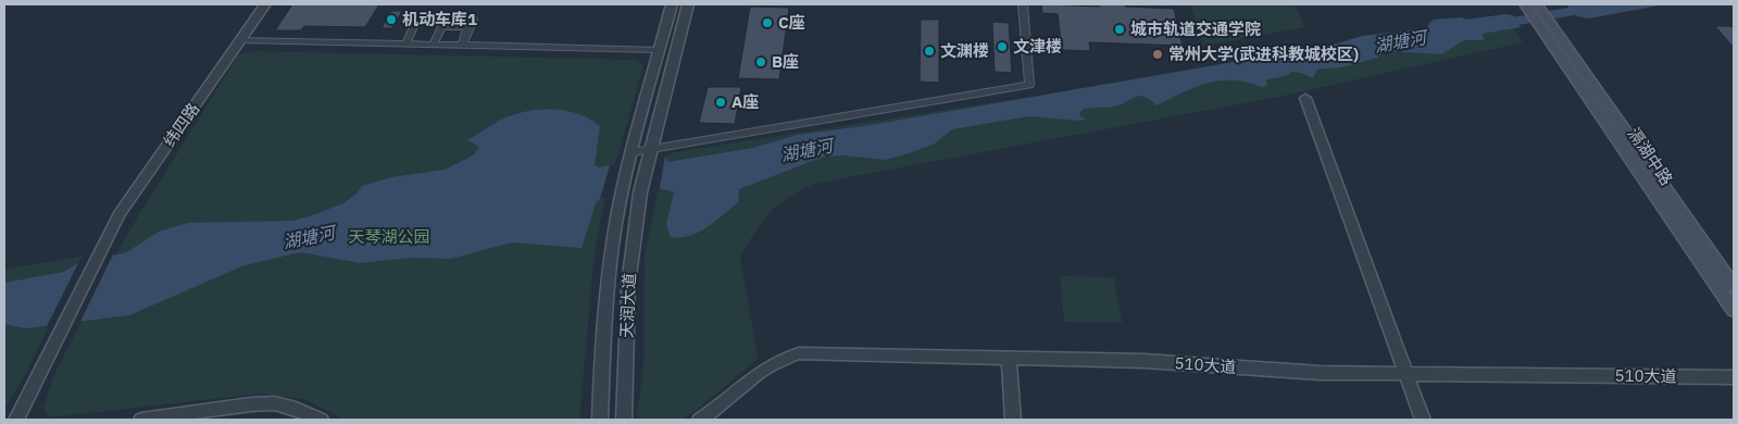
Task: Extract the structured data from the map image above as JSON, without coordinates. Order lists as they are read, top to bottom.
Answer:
{
  "streets": {
    "main road": ["滆湖中路"],
    "street": ["纬四路", "天润大道", "510大道"]
  },
  "water": ["湖塘河"],
  "parks": ["天琴湖公园"],
  "places": [
    "机动车库1",
    "C座",
    "城市轨道交通学院",
    "文津楼",
    "文渊楼",
    "常州大学(武进科教城校区)",
    "B座",
    "A座"
  ]
}
